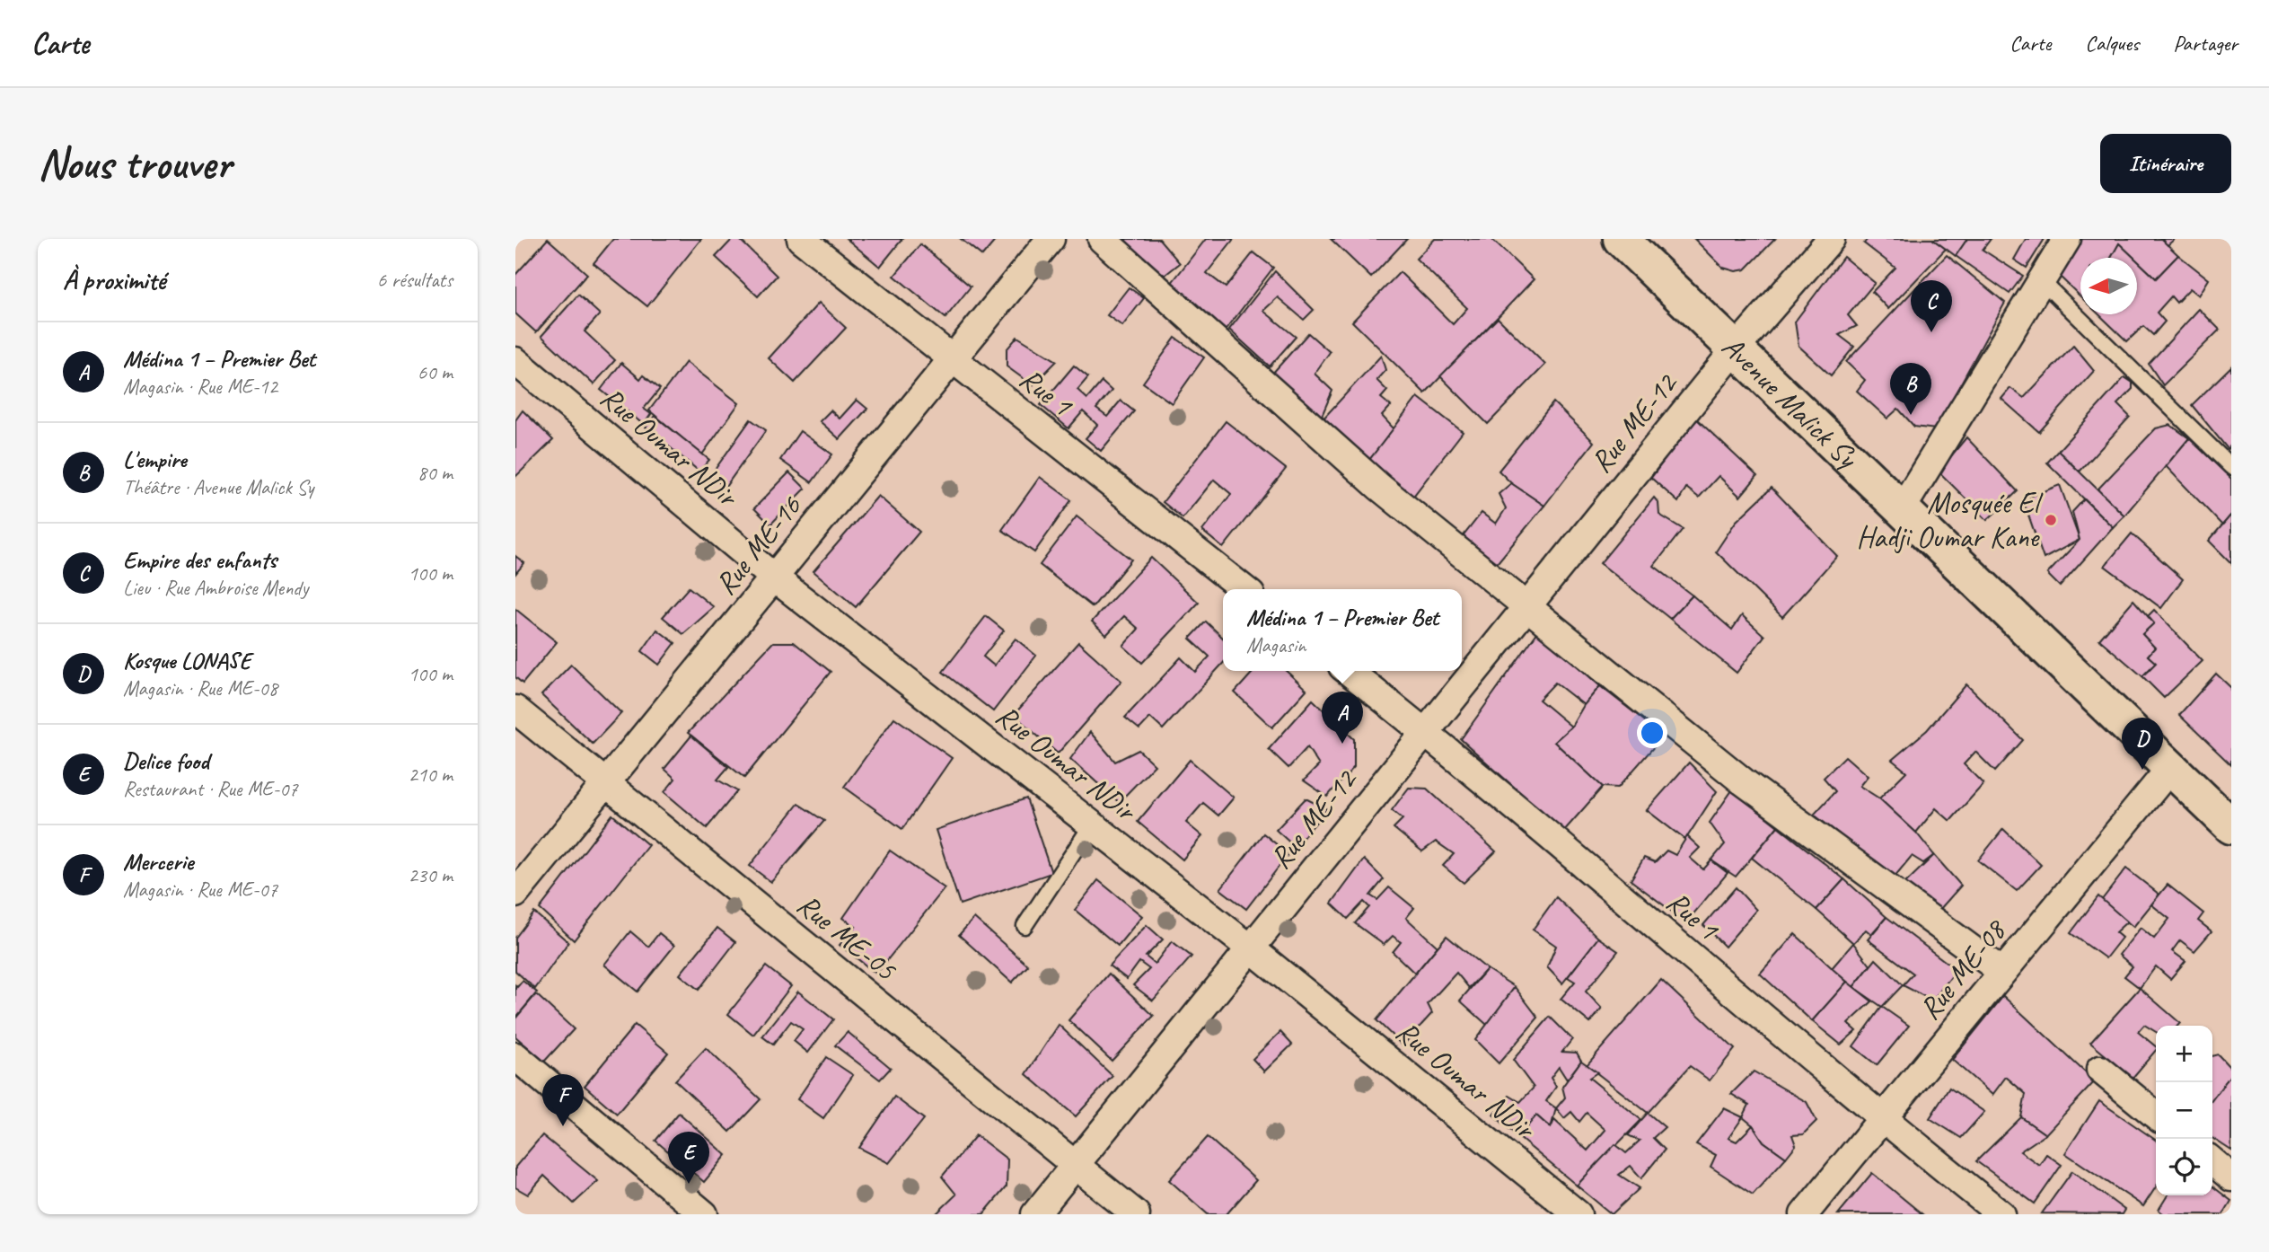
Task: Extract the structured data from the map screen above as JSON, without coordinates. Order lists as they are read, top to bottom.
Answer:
{
  "streets": {
    "main road": ["Avenue Malick Sy"],
    "street": [
      "Rue 1",
      "Rue ME-12",
      "Rue Oumar NDir",
      "Rue ME-16",
      "Rue ME-05",
      "Rue ME-08"
    ]
  },
  "crossings": [
    ["Rue 1", "Rue ME-12"],
    ["Rue 1", "Rue ME-16"],
    ["Rue 1", "Rue ME-08"],
    ["Avenue Malick Sy", "Rue ME-12"],
    ["Avenue Malick Sy", "Rue ME-08"],
    ["Rue ME-12", "Rue Oumar NDir"],
    ["Rue ME-12", "Rue ME-05"],
    ["Rue Oumar NDir", "Rue ME-16"],
    ["Rue ME-16", "Rue ME-05"]
  ],
  "places": ["Mosquée El Hadji Oumar Kane"],
  "north": "left",
  "page": {
    "header": "Carte",
    "nav": ["Carte", "Calques", "Partager"],
    "buttons": "Itinéraire",
    "title": "Nous trouver",
    "heading": ["À proximité", "6 résultats"],
    "pins": [
      "C",
      "B",
      "A",
      "D",
      "F",
      "E"
    ],
    "list": [
      {
        "mark": "A",
        "name": "Médina 1 – Premier Bet",
        "note": "Magasin · Rue ME-12",
        "value": "60 m"
      },
      {
        "mark": "B",
        "name": "L'empire",
        "note": "Théâtre · Avenue Malick Sy",
        "value": "80 m"
      },
      {
        "mark": "C",
        "name": "Empire des enfants",
        "note": "Lieu · Rue Ambroise Mendy",
        "value": "100 m"
      },
      {
        "mark": "D",
        "name": "Kosque LONASE",
        "note": "Magasin · Rue ME-08",
        "value": "100 m"
      },
      {
        "mark": "E",
        "name": "Delice food",
        "note": "Restaurant · Rue ME-07",
        "value": "210 m"
      },
      {
        "mark": "F",
        "name": "Mercerie",
        "note": "Magasin · Rue ME-07",
        "value": "230 m"
      }
    ],
    "popup": ["Médina 1 – Premier Bet", "Magasin"],
    "map_buttons": ["+", "−"]
  }
}
